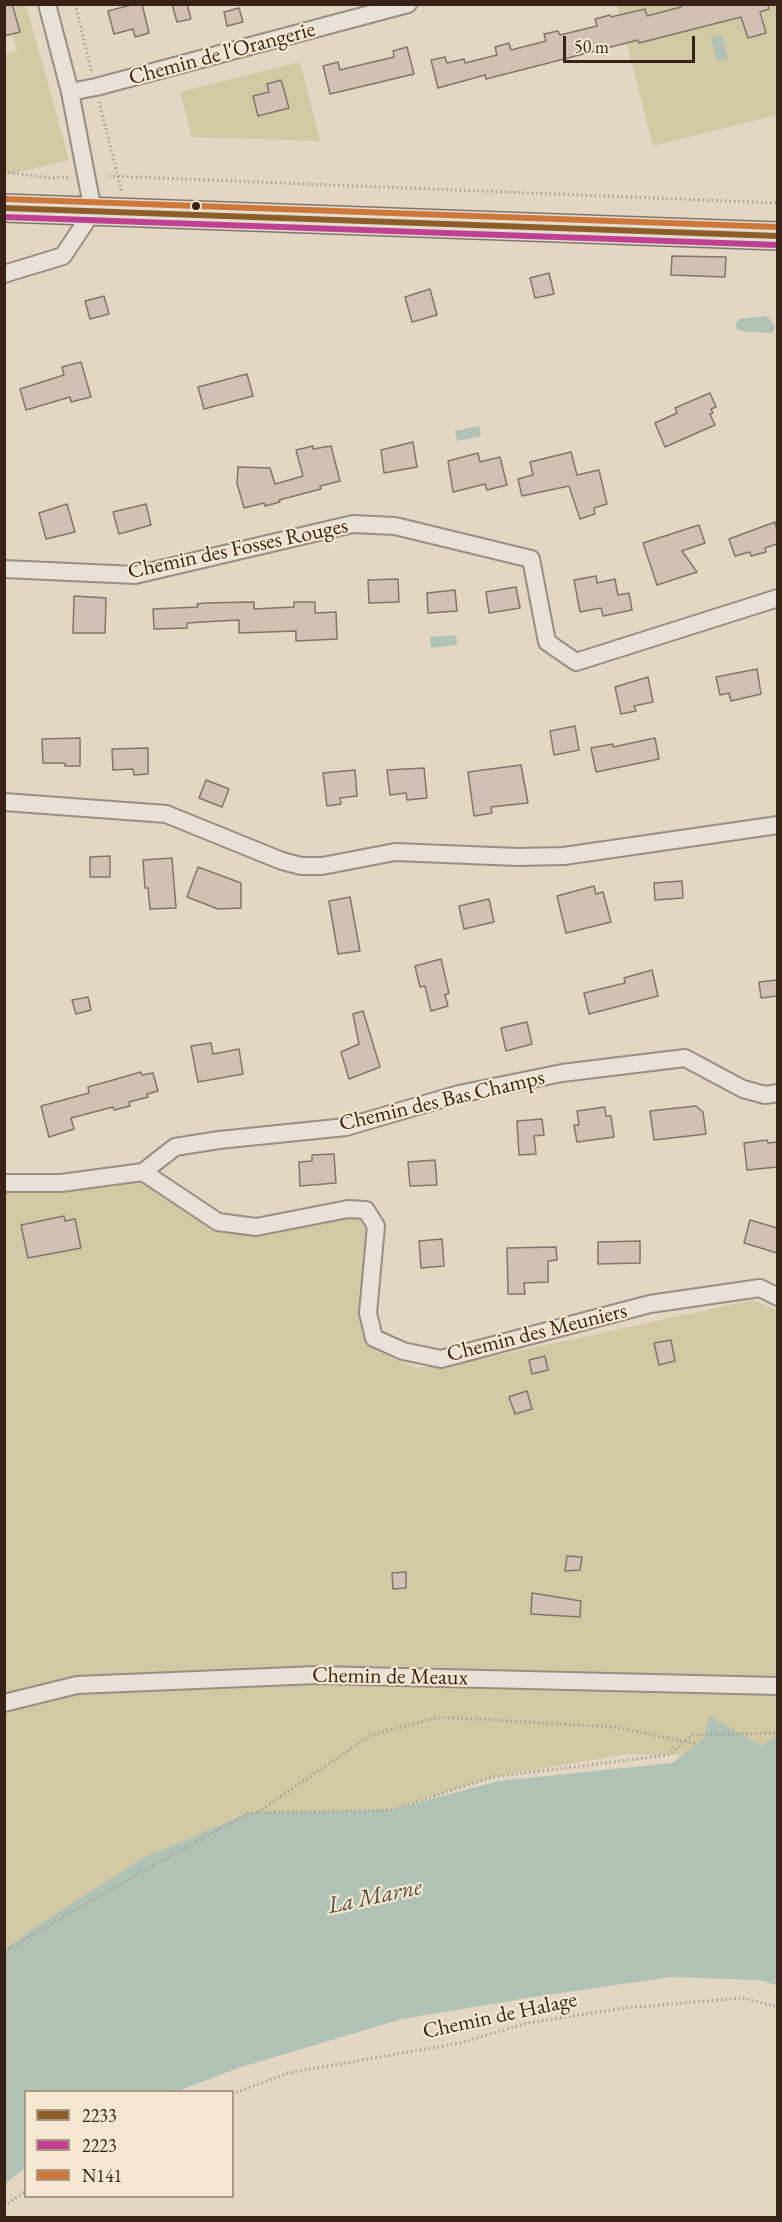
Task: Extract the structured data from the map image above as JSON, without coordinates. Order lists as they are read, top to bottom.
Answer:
{
  "streets": {
    "street": [
      "Chemin de l'Orangerie",
      "Chemin des Fosses Rouges",
      "Chemin des Bas Champs",
      "Chemin des Meuniers",
      "Chemin de Meaux"
    ],
    "path": ["Chemin de Halage"]
  },
  "crossings": [
    ["Chemin des Bas Champs", "Chemin des Meuniers"]
  ],
  "water": ["La Marne"],
  "lines": ["transit line N141", "transit line 2233", "transit line 2223"],
  "legend": ["2233", "2223", "N141"],
  "scale_bar": "50 m"
}
